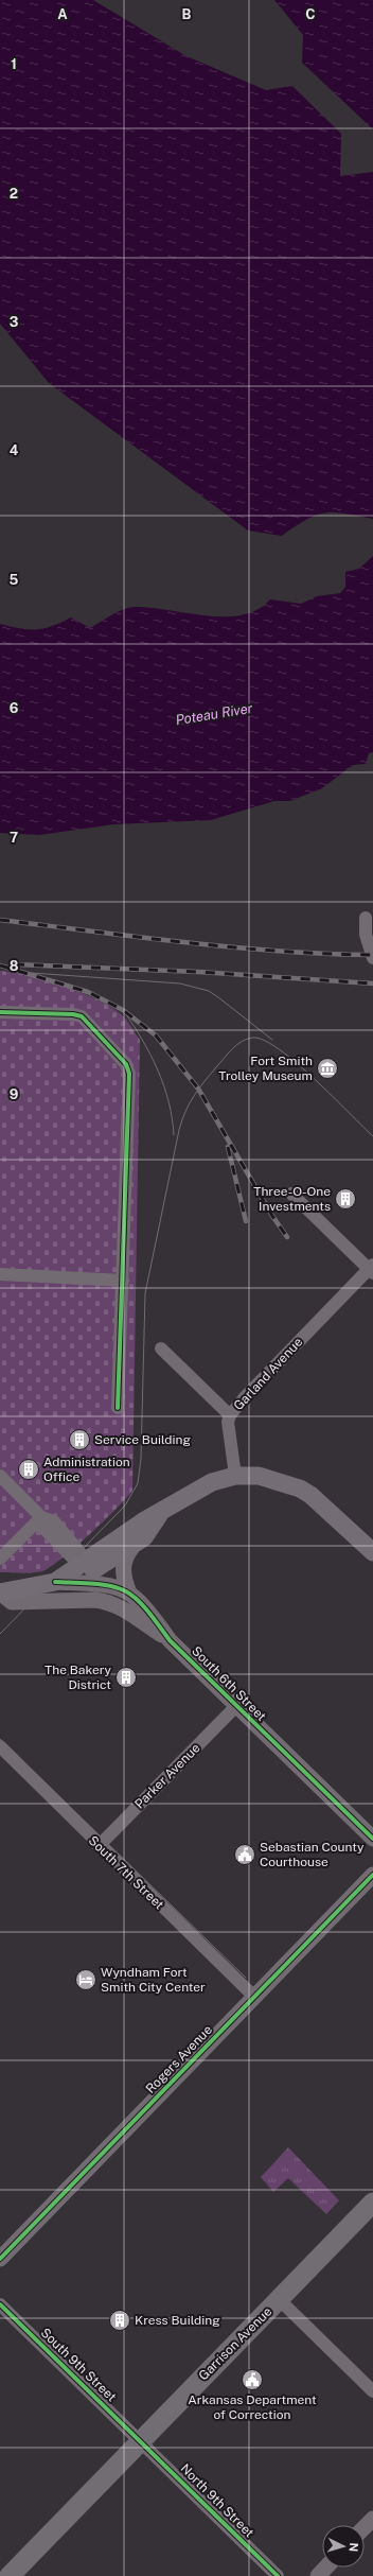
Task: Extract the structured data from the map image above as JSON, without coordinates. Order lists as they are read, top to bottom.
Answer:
{
  "streets": {
    "main road": ["Garrison Avenue"],
    "street": [
      "Garland Avenue",
      "South 6th Street",
      "Parker Avenue",
      "South 7th Street",
      "Rogers Avenue",
      "South 9th Street",
      "North 9th Street"
    ]
  },
  "crossings": [
    ["South 6th Street", "Parker Avenue"],
    ["Parker Avenue", "South 7th Street"],
    ["South 7th Street", "Rogers Avenue"],
    ["Garrison Avenue", "South 9th Street"],
    ["Garrison Avenue", "North 9th Street"],
    ["South 9th Street", "North 9th Street"]
  ],
  "water": ["Poteau River"],
  "places": {
    "museum": ["Fort Smith Trolley Museum"],
    "building": [
      "Three-O-One Investments",
      "Service Building",
      "Administration Office",
      "The Bakery District",
      "Kress Building"
    ],
    "public building": ["Sebastian County Courthouse", "Arkansas Department of Correction"],
    "hotel": ["Wyndham Fort Smith City Center"]
  },
  "north": "right",
  "grid": {
    "columns": ["A", "B", "C"],
    "rows": [
      "1",
      "2",
      "3",
      "4",
      "5",
      "6",
      "7",
      "8",
      "9"
    ]
  }
}
